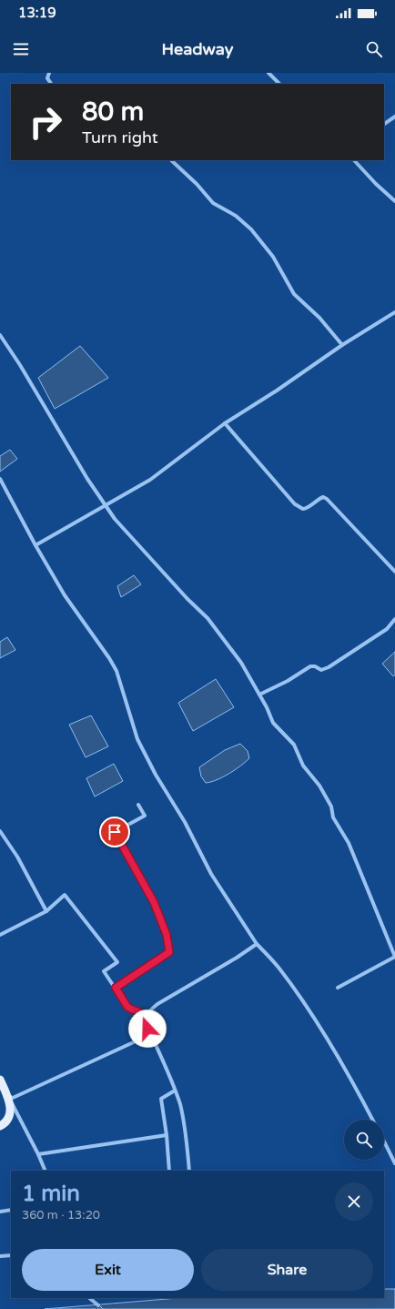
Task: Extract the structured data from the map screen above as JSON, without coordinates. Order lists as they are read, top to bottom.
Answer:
{
  "page": {
    "status": "13:19",
    "header": "Headway",
    "turn": ["80 m", "Turn right"],
    "heading": ["1 min", "360 m · 13:20"],
    "buttons": ["Exit", "Share"]
  }
}
